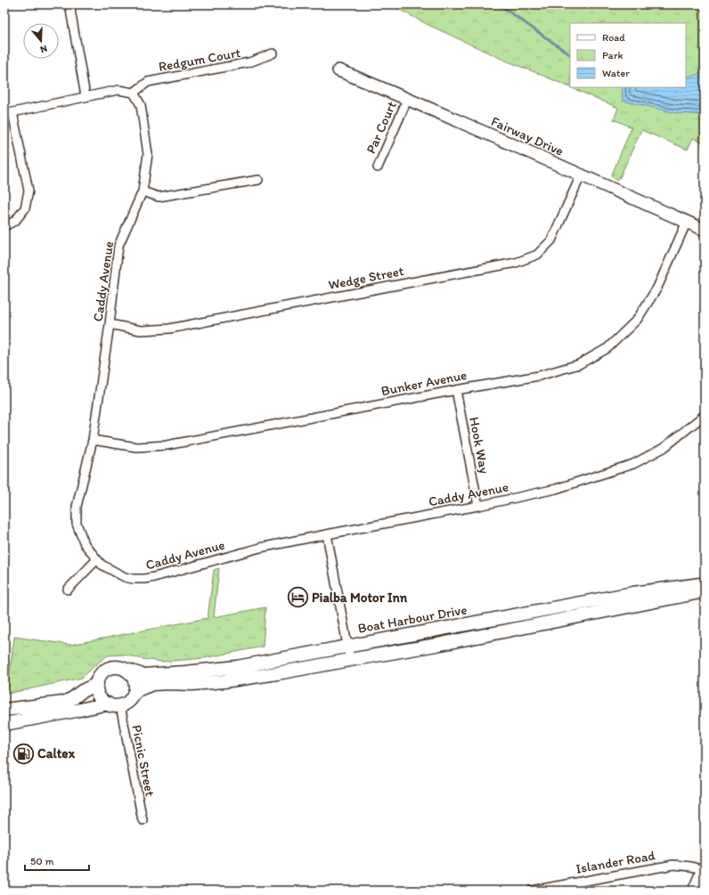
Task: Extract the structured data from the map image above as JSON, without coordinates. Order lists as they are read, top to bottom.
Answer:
{
  "streets": {
    "main road": ["Boat Harbour Drive"],
    "street": [
      "Redgum Court",
      "Par Court",
      "Fairway Drive",
      "Wedge Street",
      "Caddy Avenue",
      "Bunker Avenue",
      "Hook Way",
      "Picnic Street",
      "Islander Road"
    ]
  },
  "crossings": [
    ["Redgum Court", "Caddy Avenue"],
    ["Par Court", "Fairway Drive"],
    ["Fairway Drive", "Wedge Street"],
    ["Fairway Drive", "Bunker Avenue"],
    ["Wedge Street", "Caddy Avenue"],
    ["Caddy Avenue", "Bunker Avenue"],
    ["Caddy Avenue", "Hook Way"],
    ["Bunker Avenue", "Hook Way"],
    ["Boat Harbour Drive", "Picnic Street"]
  ],
  "places": {
    "hotel": ["Pialba Motor Inn"],
    "fuel station": ["Caltex"]
  },
  "legend": ["Road", "Park", "Water"],
  "scale_bar": "50 m",
  "north": "bottom"
}
